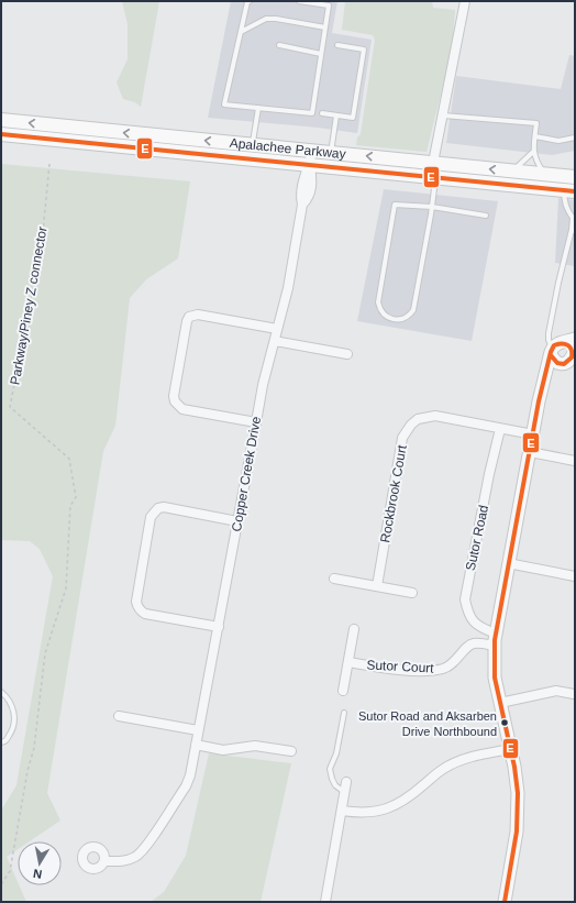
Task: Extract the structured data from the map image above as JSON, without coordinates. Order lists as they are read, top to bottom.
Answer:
{
  "streets": {
    "main road": ["Apalachee Parkway"],
    "street": [
      "Copper Creek Drive",
      "Rockbrook Court",
      "Sutor Road",
      "Sutor Court"
    ],
    "path": ["Parkway/Piney Z connector"]
  },
  "crossings": [
    ["Apalachee Parkway", "Copper Creek Drive"],
    ["Rockbrook Court", "Sutor Road"],
    ["Sutor Road", "Sutor Court"]
  ],
  "places": ["Sutor Road and Aksarben Drive Northbound"],
  "lines": ["transit line E"],
  "north": "bottom"
}
